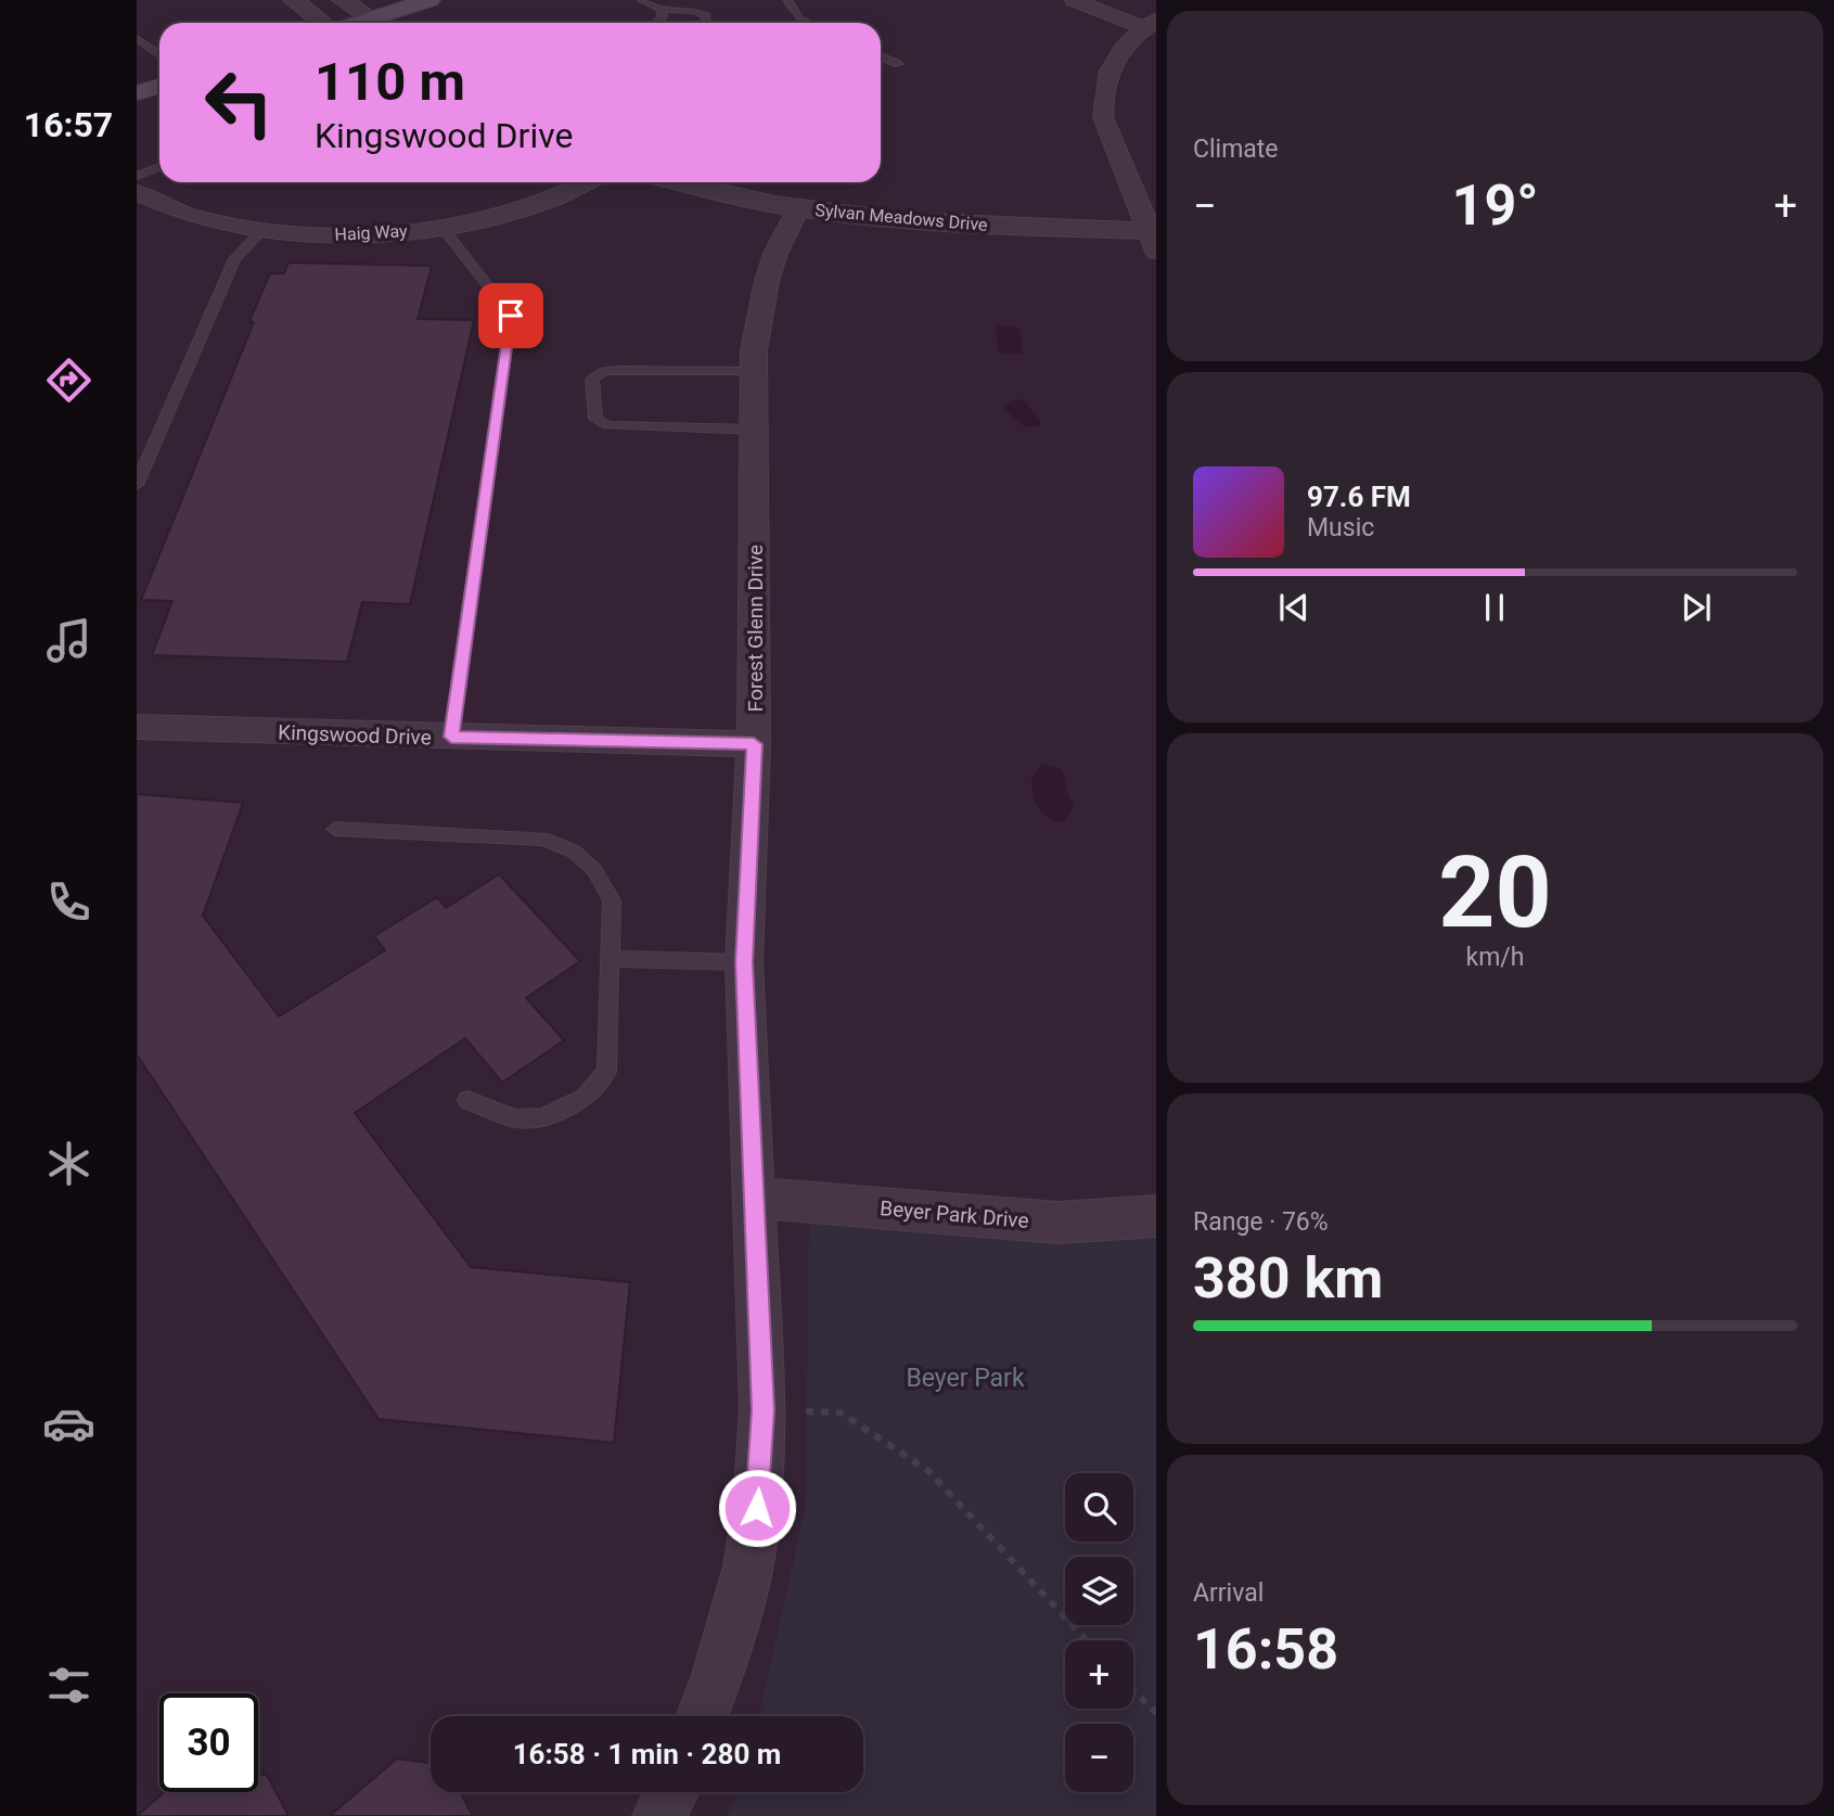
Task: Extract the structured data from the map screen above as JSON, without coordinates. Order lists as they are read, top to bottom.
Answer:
{
  "streets": {
    "street": [
      "Sylvan Meadows Drive",
      "Haig Way",
      "Forest Glenn Drive",
      "Kingswood Drive",
      "Beyer Park Drive"
    ]
  },
  "crossings": [
    ["Sylvan Meadows Drive", "Forest Glenn Drive"],
    ["Forest Glenn Drive", "Kingswood Drive"],
    ["Forest Glenn Drive", "Beyer Park Drive"]
  ],
  "parks": ["Beyer Park"],
  "page": {
    "tabs": "16:57",
    "tile": [
      "Climate",
      ["20", "km/h"],
      ["Range · 76%", "380 km"],
      ["Arrival", "16:58"]
    ],
    "turn": ["110 m", "Kingswood Drive"],
    "heat": ["−", "19°", "+"],
    "song": ["97.6 FM", "Music"],
    "map_buttons": ["+", "−"],
    "limit": "30",
    "trip": "16:58 · 1 min · 280 m"
  }
}
